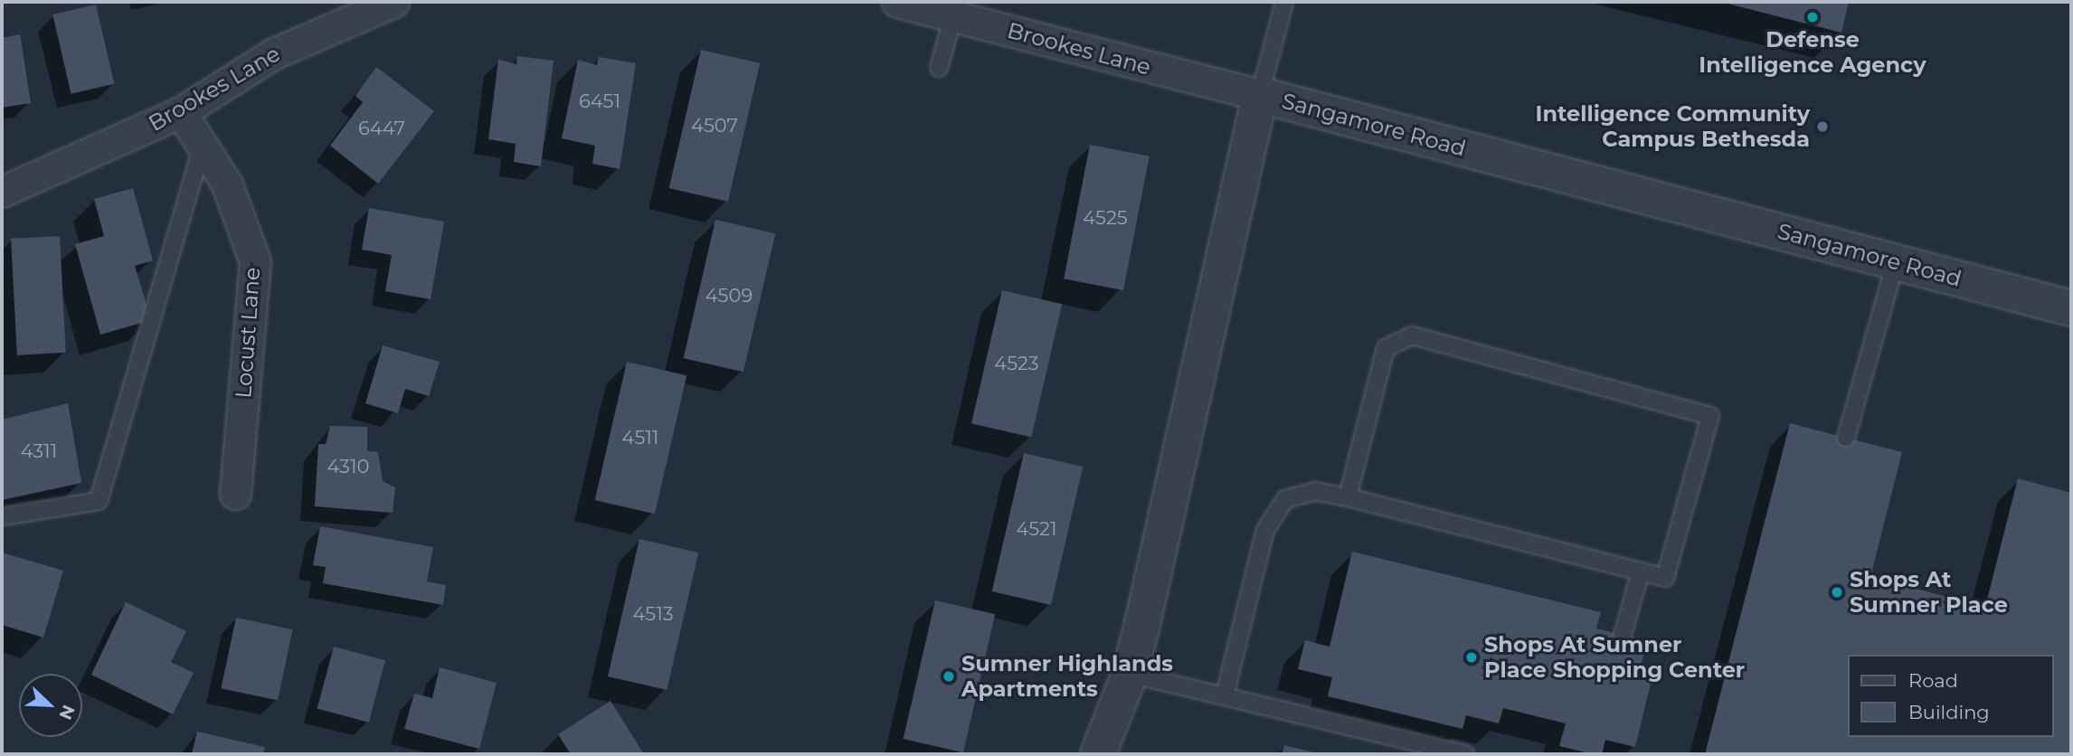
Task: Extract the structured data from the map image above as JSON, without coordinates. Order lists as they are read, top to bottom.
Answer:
{
  "streets": {
    "street": ["Brookes Lane", "Sangamore Road", "Locust Lane"]
  },
  "crossings": [
    ["Brookes Lane", "Sangamore Road"],
    ["Brookes Lane", "Locust Lane"]
  ],
  "places": [
    "Defense Intelligence Agency",
    "Intelligence Community Campus Bethesda",
    "Shops At Sumner Place",
    "Shops At Sumner Place Shopping Center",
    "Sumner Highlands Apartments"
  ],
  "house_numbers": [
    "6451",
    "4507",
    "6447",
    "4525",
    "4509",
    "4523",
    "4511",
    "4311",
    "4310",
    "4521",
    "4513"
  ],
  "legend": ["Road", "Building"],
  "north": "bottom right"
}
